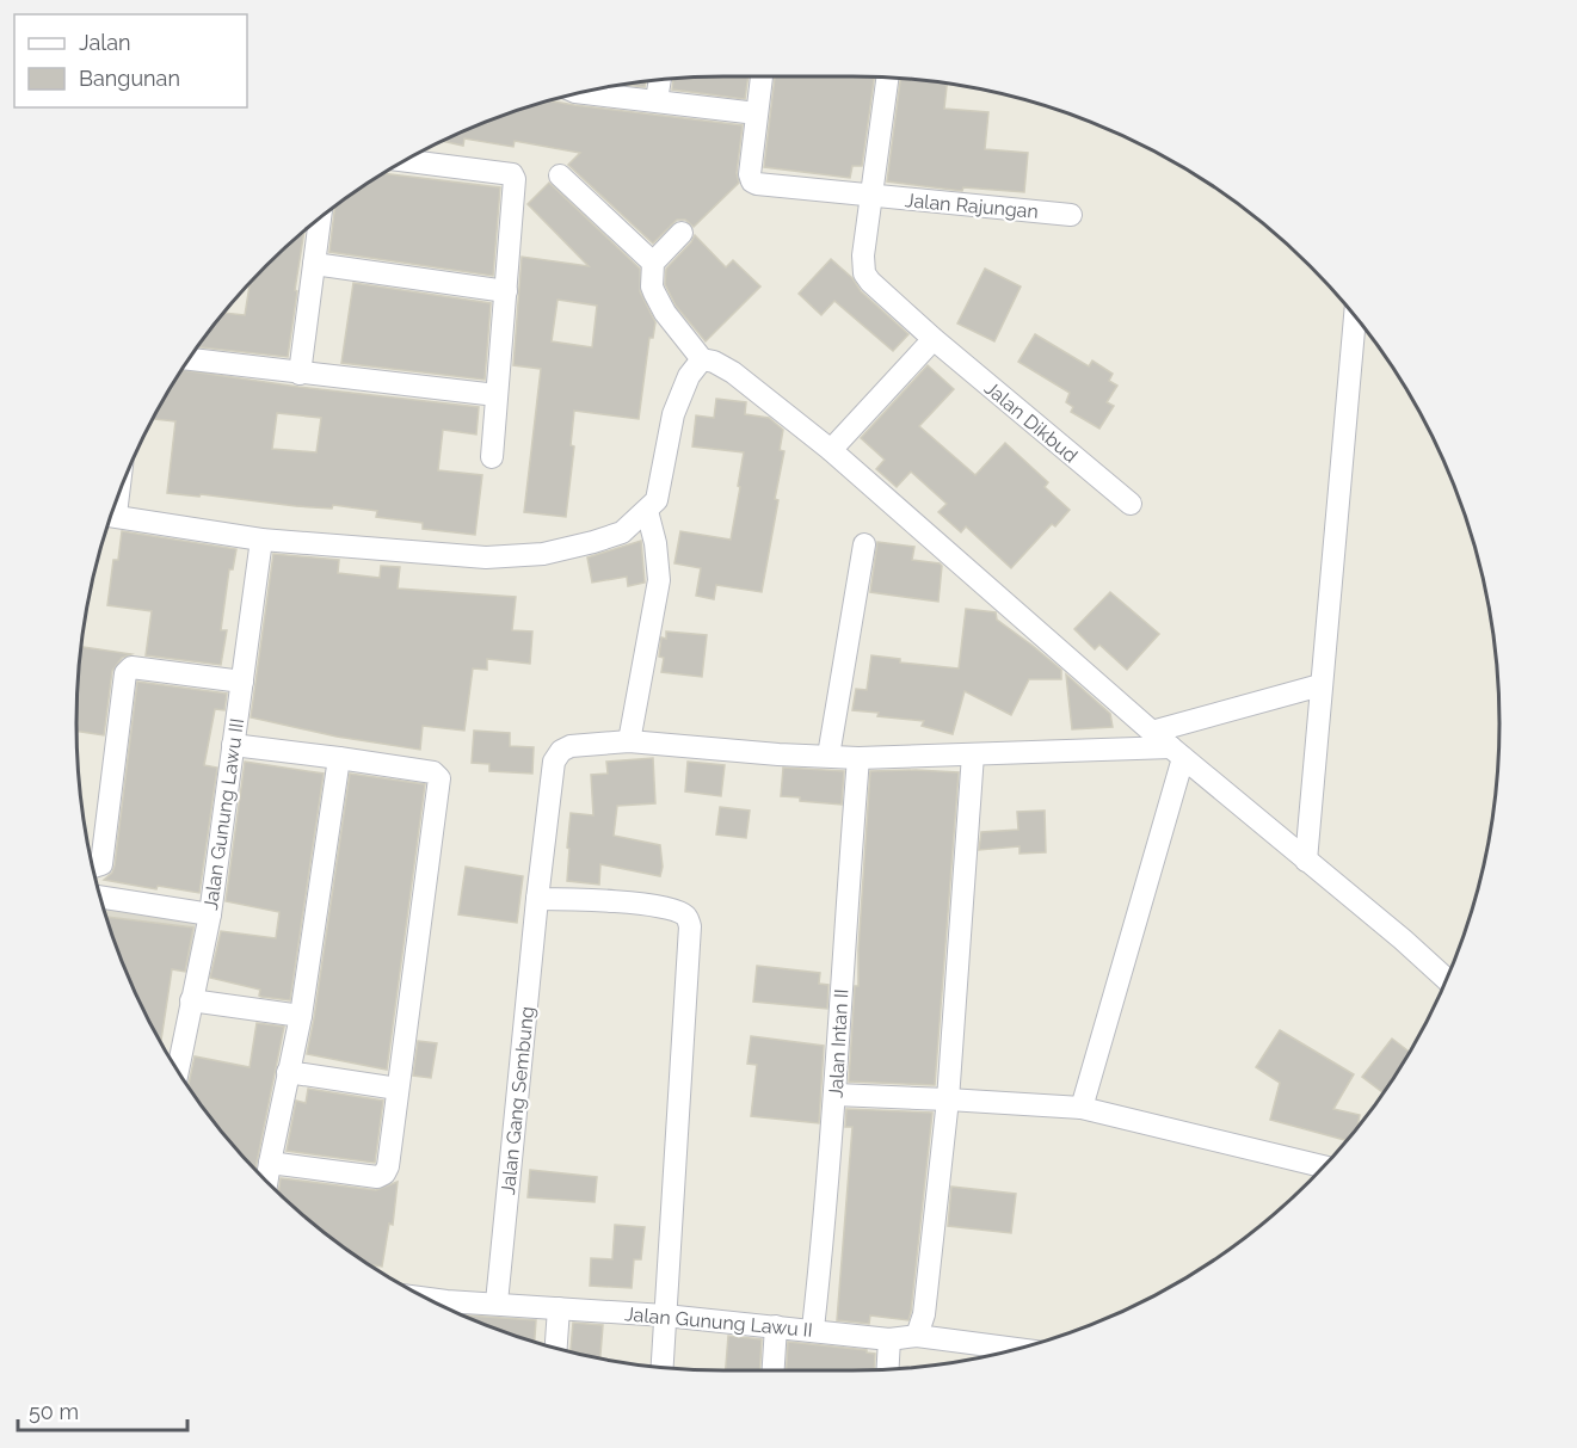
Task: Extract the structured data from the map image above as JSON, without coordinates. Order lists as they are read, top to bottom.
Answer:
{
  "streets": {
    "street": [
      "Jalan Rajungan",
      "Jalan Dikbud",
      "Jalan Gunung Lawu III",
      "Jalan Intan II",
      "Jalan Gang Sembung",
      "Jalan Gunung Lawu II"
    ]
  },
  "crossings": [
    ["Jalan Rajungan", "Jalan Dikbud"],
    ["Jalan Intan II", "Jalan Gang Sembung"],
    ["Jalan Intan II", "Jalan Gunung Lawu II"],
    ["Jalan Gang Sembung", "Jalan Gunung Lawu II"]
  ],
  "legend": ["Jalan", "Bangunan"],
  "scale_bar": "50 m"
}
